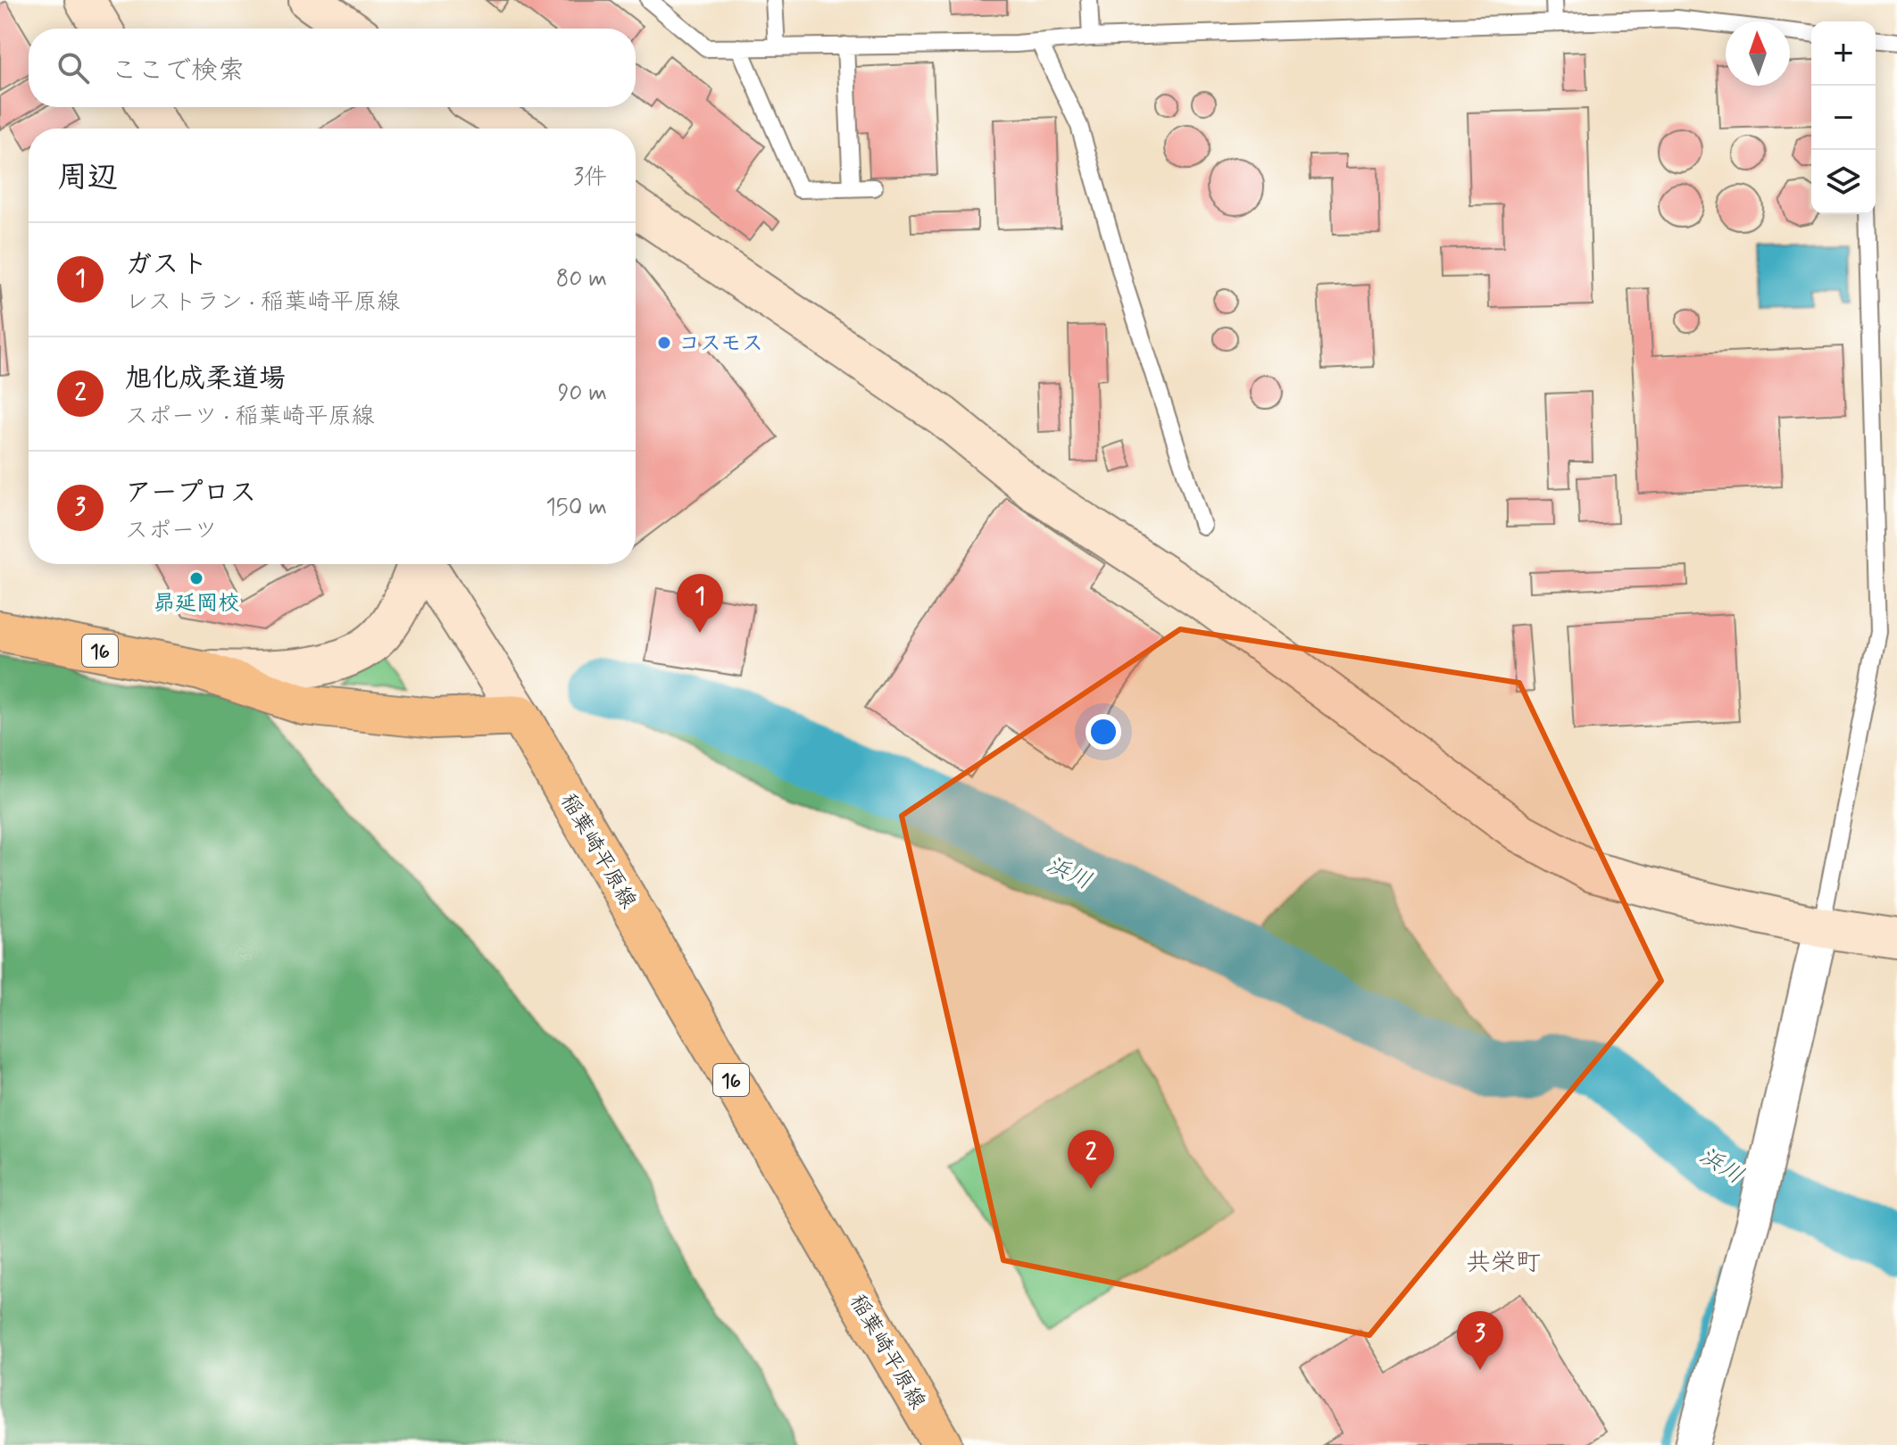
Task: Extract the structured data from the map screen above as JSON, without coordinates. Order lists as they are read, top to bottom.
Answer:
{
  "streets": {
    "main road": ["16", "稲葉崎平原線"]
  },
  "crossings": [
    ["16", "稲葉崎平原線"]
  ],
  "districts": ["共栄町"],
  "water": ["浜川"],
  "places": ["コスモス", "昴延岡校"],
  "north": "top",
  "page": {
    "map_buttons": ["+", "−"],
    "search": "ここで検索",
    "heading": ["周辺", "3件"],
    "list": [
      {
        "mark": "1",
        "name": "ガスト",
        "note": "レストラン · 稲葉崎平原線",
        "value": "80 m"
      },
      {
        "mark": "2",
        "name": "旭化成柔道場",
        "note": "スポーツ · 稲葉崎平原線",
        "value": "90 m"
      },
      {
        "mark": "3",
        "name": "アープロス",
        "note": "スポーツ",
        "value": "150 m"
      }
    ],
    "pins": ["1", "2", "3"]
  }
}
